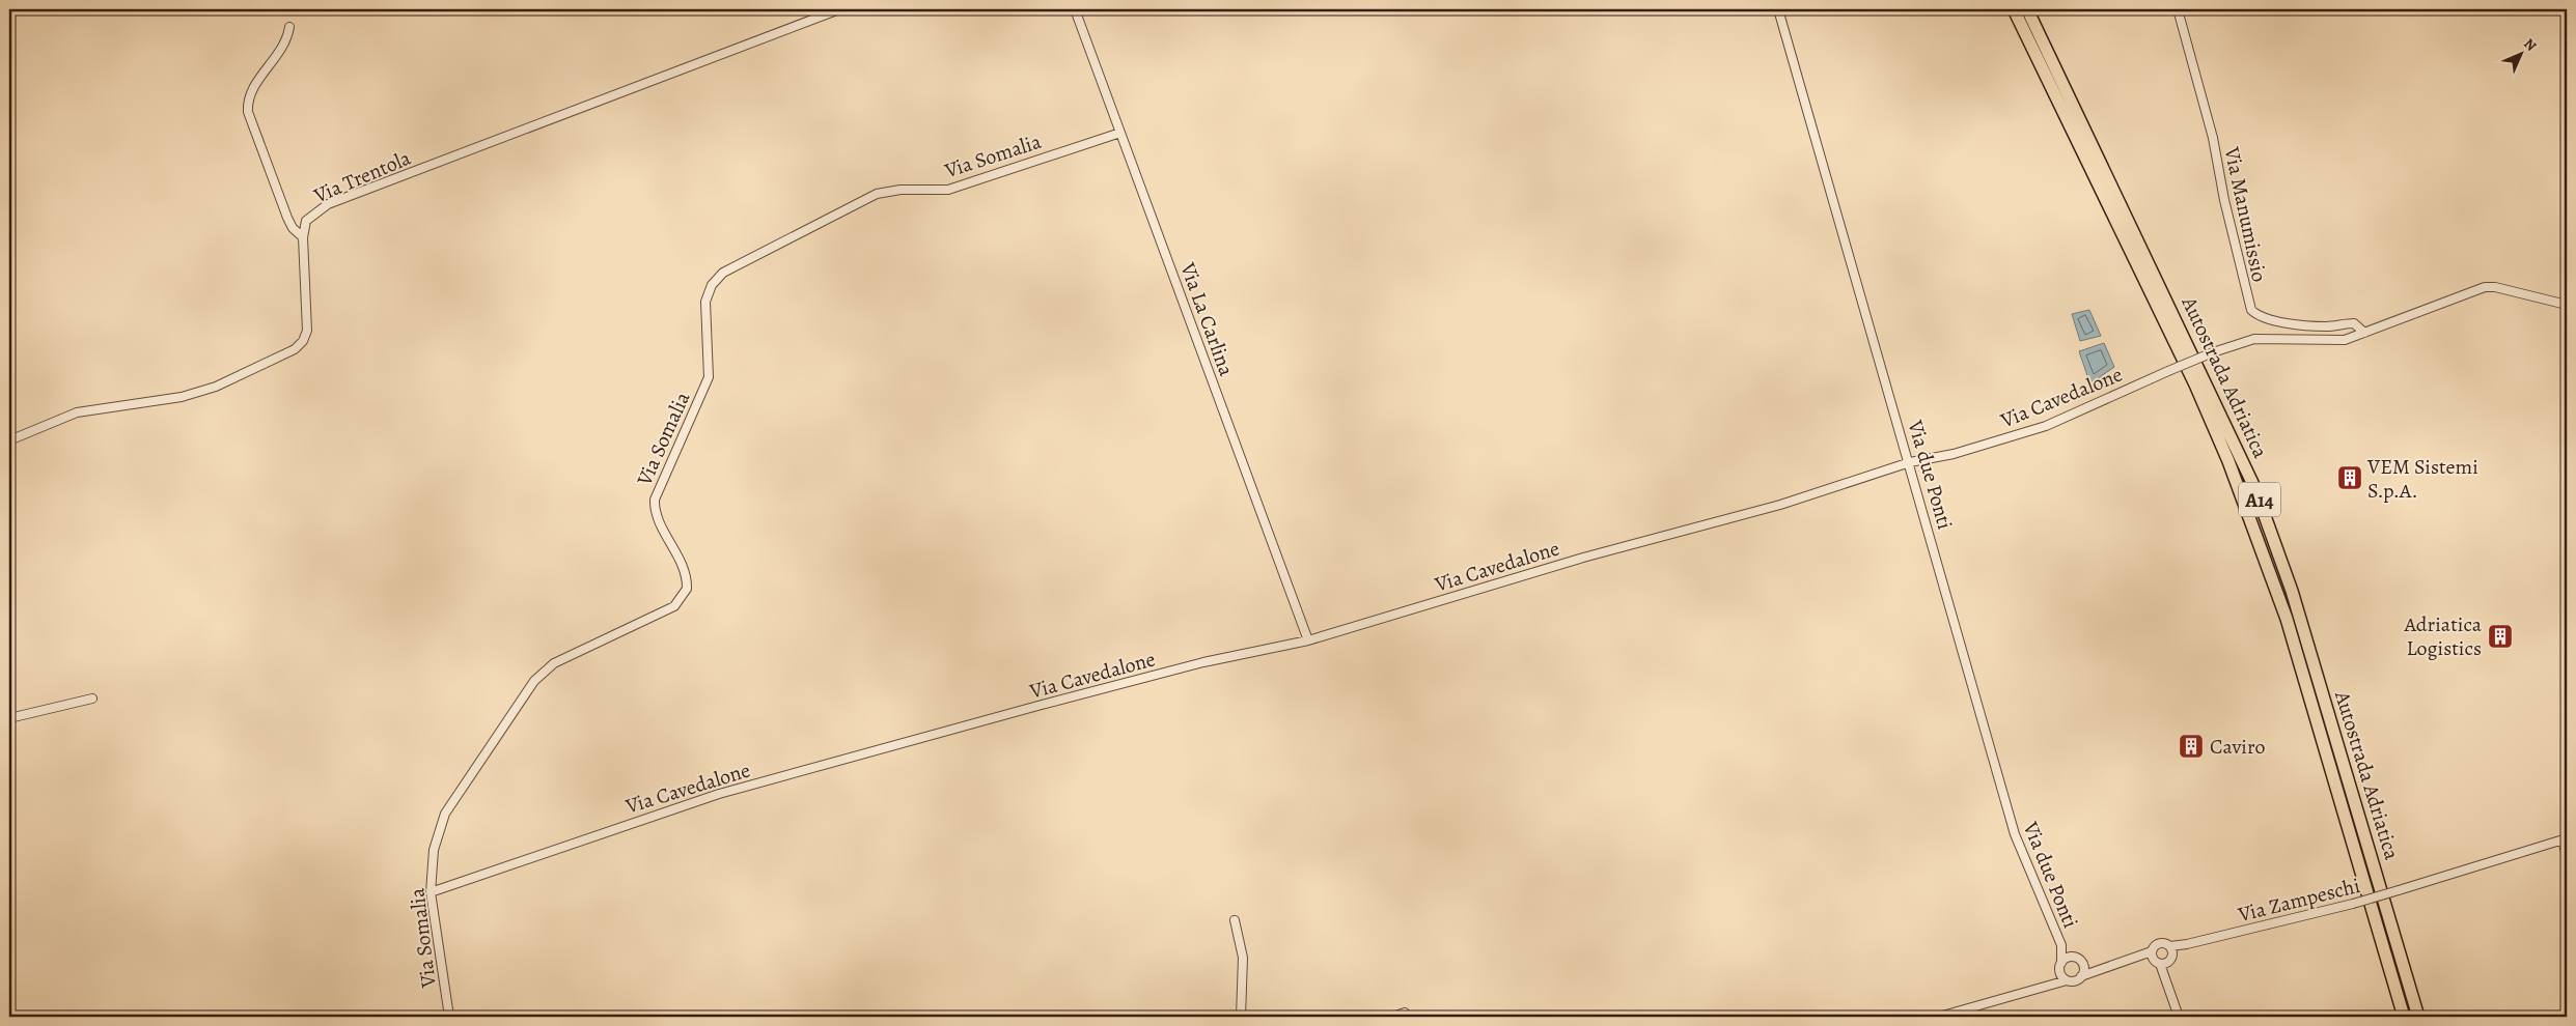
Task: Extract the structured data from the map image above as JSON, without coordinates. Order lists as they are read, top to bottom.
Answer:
{
  "streets": {
    "highway": ["Autostrada Adriatica", "A14"],
    "street": [
      "Via Somalia",
      "Via Trentola",
      "Via Manumissio",
      "Via La Carlina",
      "Via Cavedalone",
      "Via due Ponti",
      "Via Zampeschi"
    ]
  },
  "crossings": [
    ["Via Somalia", "Via La Carlina"],
    ["Via Somalia", "Via Cavedalone"],
    ["Via Manumissio", "Via Cavedalone"],
    ["Via La Carlina", "Via Cavedalone"],
    ["Via Cavedalone", "Via due Ponti"]
  ],
  "places": {
    "building": ["VEM Sistemi S.p.A.", "Adriatica Logistics", "Caviro"]
  },
  "north": "top right"
}
